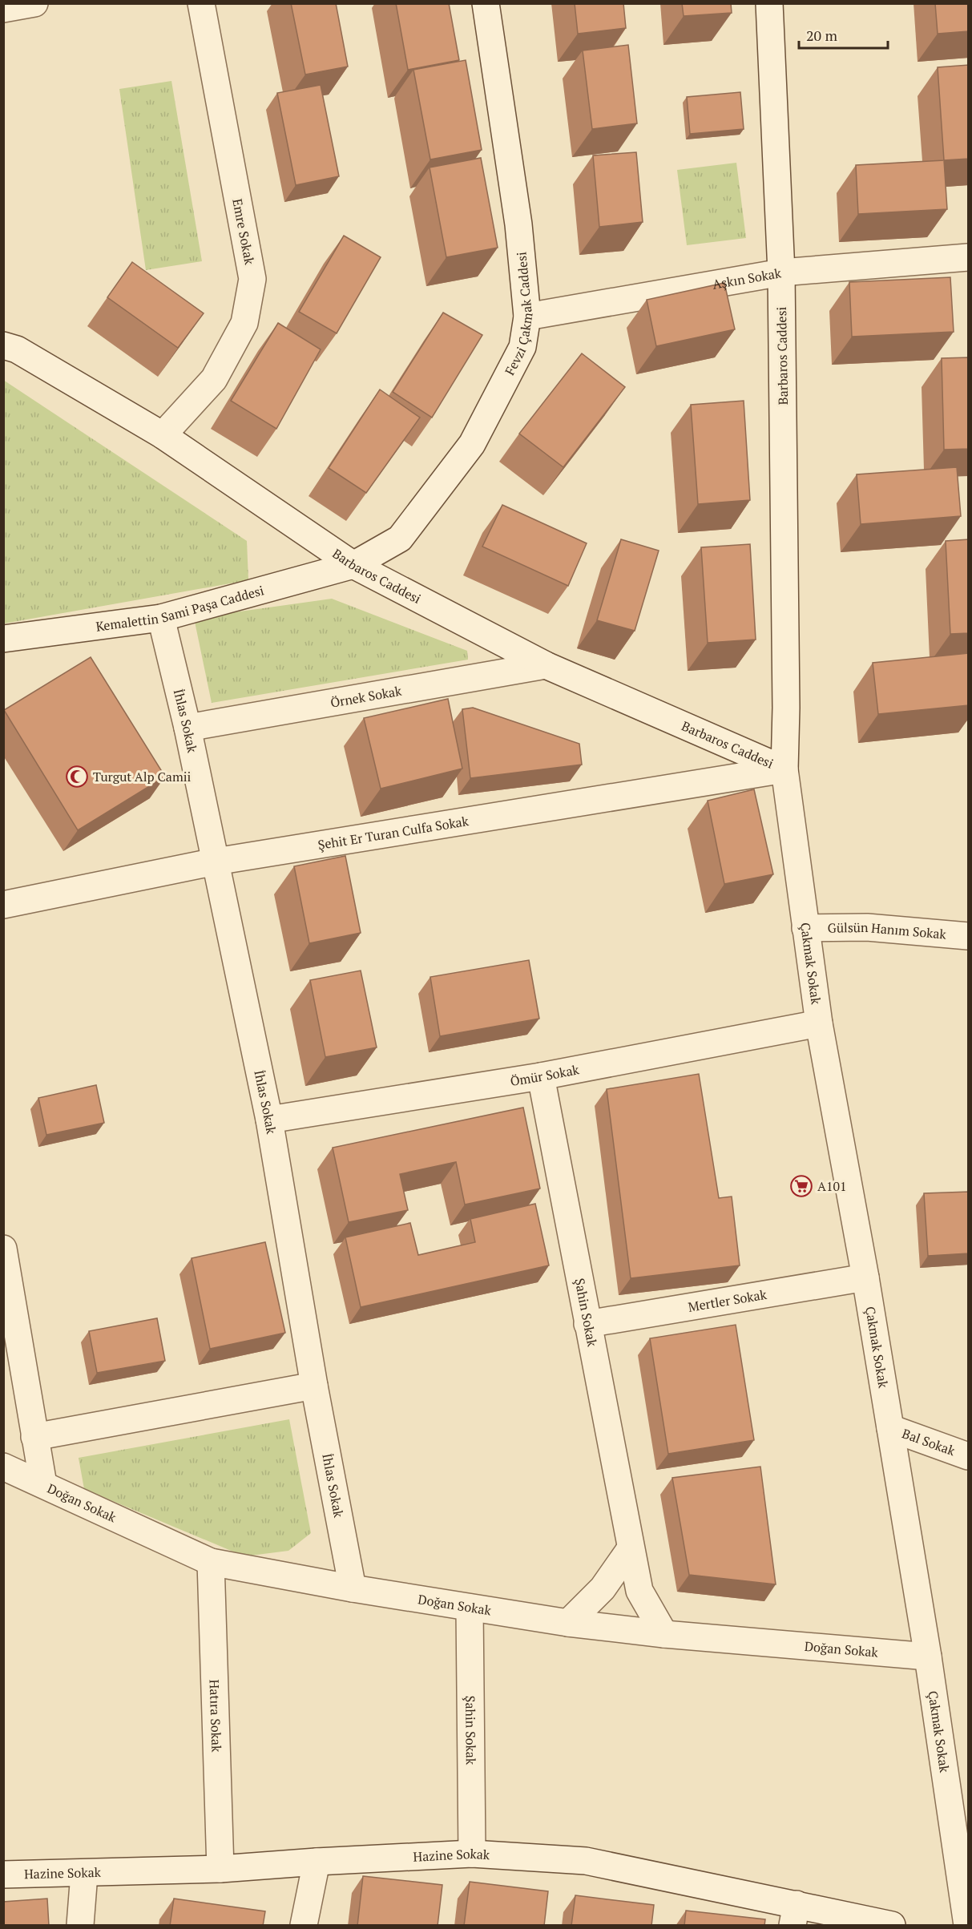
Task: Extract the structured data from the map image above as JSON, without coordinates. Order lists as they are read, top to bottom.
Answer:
{
  "streets": {
    "street": [
      "Emre Sokak",
      "Aşkın Sokak",
      "Fevzi Çakmak Caddesi",
      "Barbaros Caddesi",
      "Kemalettin Sami Paşa Caddesi",
      "Örnek Sokak",
      "İhlas Sokak",
      "Şehit Er Turan Culfa Sokak",
      "Gülsün Hanım Sokak",
      "Çakmak Sokak",
      "Ömür Sokak",
      "Mertler Sokak",
      "Şahin Sokak",
      "Bal Sokak",
      "Doğan Sokak",
      "Hatıra Sokak",
      "Hazine Sokak"
    ]
  },
  "crossings": [
    ["Emre Sokak", "Barbaros Caddesi"],
    ["Aşkın Sokak", "Fevzi Çakmak Caddesi"],
    ["Aşkın Sokak", "Barbaros Caddesi"],
    ["Fevzi Çakmak Caddesi", "Barbaros Caddesi"],
    ["Fevzi Çakmak Caddesi", "Kemalettin Sami Paşa Caddesi"],
    ["Barbaros Caddesi", "Kemalettin Sami Paşa Caddesi"],
    ["Barbaros Caddesi", "Örnek Sokak"],
    ["Barbaros Caddesi", "Şehit Er Turan Culfa Sokak"],
    ["Barbaros Caddesi", "Çakmak Sokak"],
    ["Kemalettin Sami Paşa Caddesi", "İhlas Sokak"],
    ["Örnek Sokak", "İhlas Sokak"],
    ["İhlas Sokak", "Şehit Er Turan Culfa Sokak"],
    ["İhlas Sokak", "Ömür Sokak"],
    ["İhlas Sokak", "Doğan Sokak"],
    ["Şehit Er Turan Culfa Sokak", "Çakmak Sokak"],
    ["Gülsün Hanım Sokak", "Çakmak Sokak"],
    ["Çakmak Sokak", "Ömür Sokak"],
    ["Çakmak Sokak", "Mertler Sokak"],
    ["Çakmak Sokak", "Bal Sokak"],
    ["Çakmak Sokak", "Doğan Sokak"],
    ["Ömür Sokak", "Şahin Sokak"],
    ["Mertler Sokak", "Şahin Sokak"],
    ["Şahin Sokak", "Doğan Sokak"],
    ["Şahin Sokak", "Hazine Sokak"],
    ["Doğan Sokak", "Hatıra Sokak"],
    ["Hatıra Sokak", "Hazine Sokak"]
  ],
  "places": {
    "mosque": ["Turgut Alp Camii"],
    "supermarket": ["A101"]
  },
  "scale_bar": "20 m"
}
